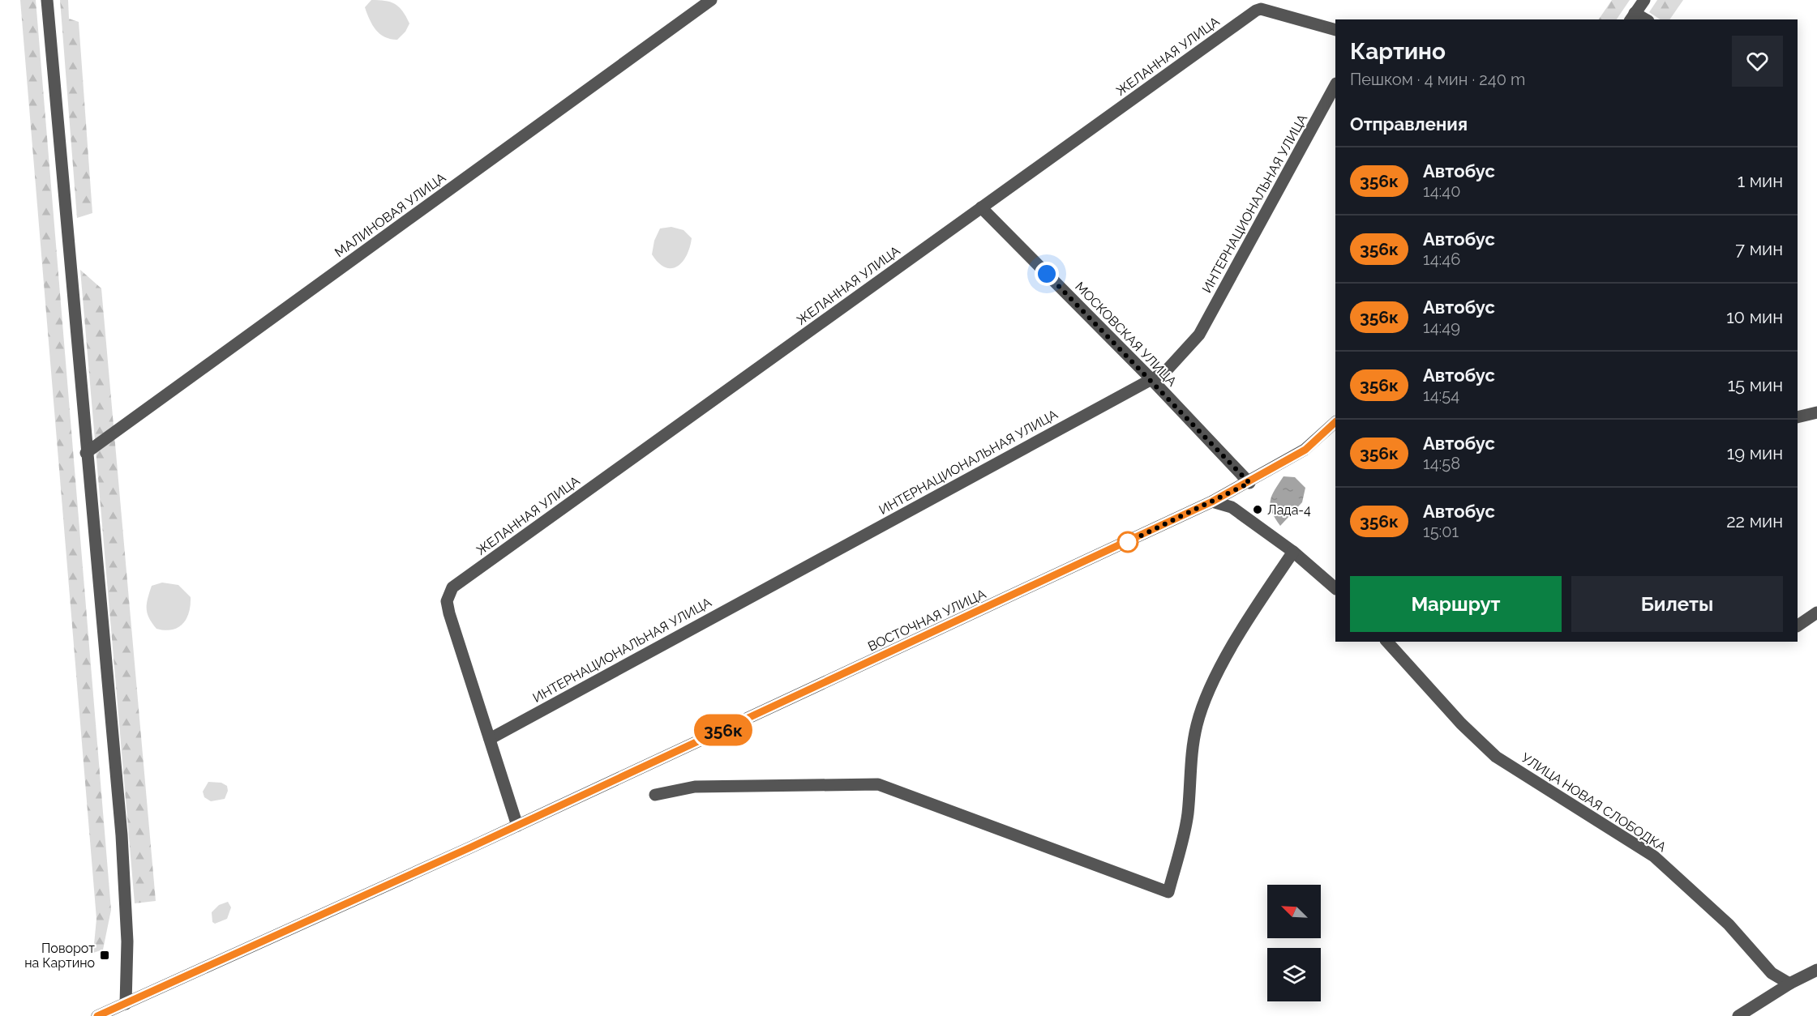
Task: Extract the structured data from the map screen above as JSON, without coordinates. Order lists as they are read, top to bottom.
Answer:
{
  "streets": {
    "street": [
      "ЖЕЛАННАЯ УЛИЦА",
      "ИНТЕРНАЦИОНАЛЬНАЯ УЛИЦА",
      "МАЛИНОВАЯ УЛИЦА",
      "МОСКОВСКАЯ УЛИЦА",
      "ВОСТОЧНАЯ УЛИЦА",
      "УЛИЦА НОВАЯ СЛОБОДКА"
    ]
  },
  "crossings": [
    ["ЖЕЛАННАЯ УЛИЦА", "ИНТЕРНАЦИОНАЛЬНАЯ УЛИЦА"],
    ["ЖЕЛАННАЯ УЛИЦА", "МОСКОВСКАЯ УЛИЦА"],
    ["ИНТЕРНАЦИОНАЛЬНАЯ УЛИЦА", "МОСКОВСКАЯ УЛИЦА"],
    ["МОСКОВСКАЯ УЛИЦА", "ВОСТОЧНАЯ УЛИЦА"]
  ],
  "places": {
    "other": ["Лада-4"],
    "transit": ["Поворот на Картино"]
  },
  "lines": ["bus line 356к"],
  "north": "top left",
  "page": {
    "on_map": "356к",
    "heading": [
      ["Картино", "Пешком · 4 мин · 240 m"],
      "Отправления"
    ],
    "list": [
      {
        "mark": "356к",
        "name": "Автобус",
        "note": "14:40",
        "value": "1 мин"
      },
      {
        "mark": "356к",
        "name": "Автобус",
        "note": "14:46",
        "value": "7 мин"
      },
      {
        "mark": "356к",
        "name": "Автобус",
        "note": "14:49",
        "value": "10 мин"
      },
      {
        "mark": "356к",
        "name": "Автобус",
        "note": "14:54",
        "value": "15 мин"
      },
      {
        "mark": "356к",
        "name": "Автобус",
        "note": "14:58",
        "value": "19 мин"
      },
      {
        "mark": "356к",
        "name": "Автобус",
        "note": "15:01",
        "value": "22 мин"
      }
    ],
    "buttons": ["Маршрут", "Билеты"]
  }
}
